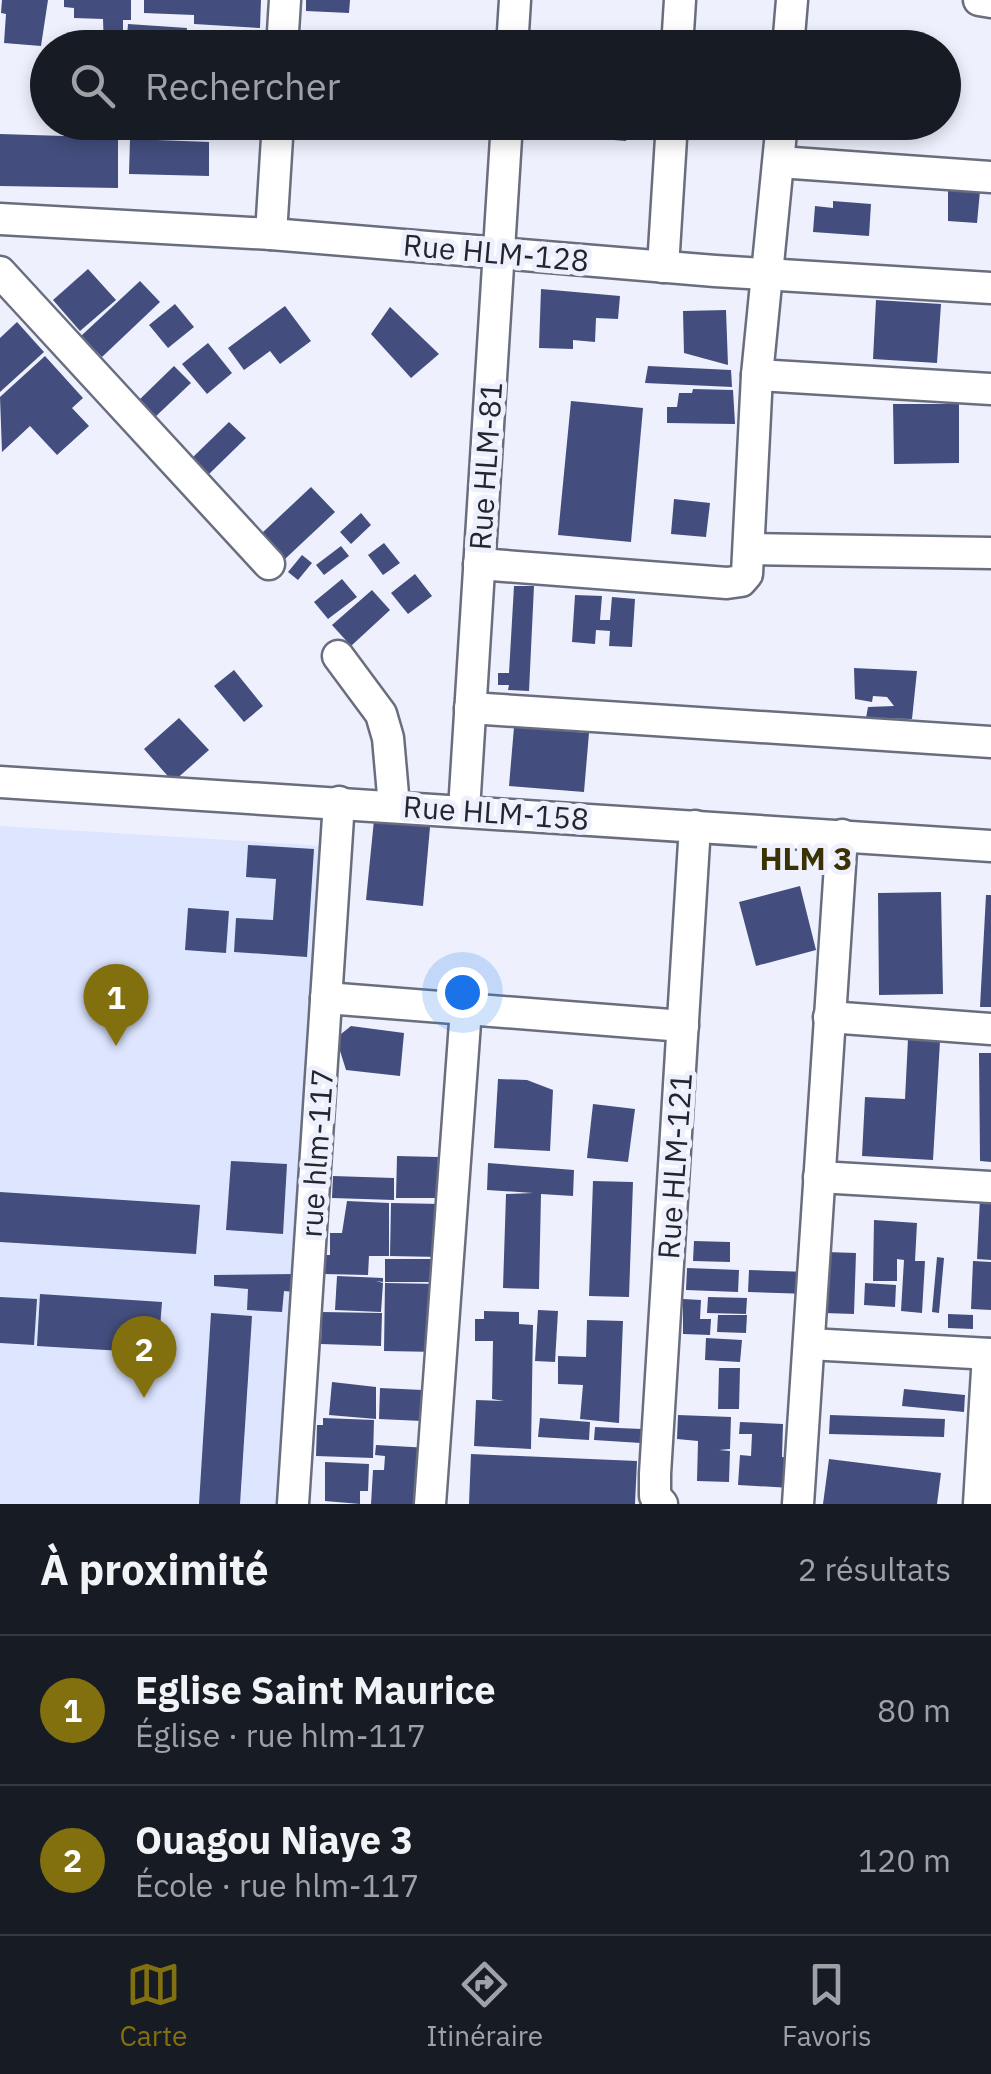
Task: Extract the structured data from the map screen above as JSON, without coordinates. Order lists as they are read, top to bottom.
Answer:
{
  "streets": {
    "street": [
      "Rue HLM-128",
      "Rue HLM-81",
      "Rue HLM-158",
      "rue hlm-117",
      "Rue HLM-121"
    ]
  },
  "crossings": [
    ["Rue HLM-128", "Rue HLM-81"],
    ["Rue HLM-81", "Rue HLM-158"],
    ["Rue HLM-158", "rue hlm-117"],
    ["Rue HLM-158", "Rue HLM-121"]
  ],
  "districts": ["HLM 3"],
  "page": {
    "search": "Rechercher",
    "pins": ["1", "2"],
    "heading": ["À proximité", "2 résultats"],
    "list": [
      {
        "mark": "1",
        "name": "Eglise Saint Maurice",
        "note": "Église · rue hlm-117",
        "value": "80 m"
      },
      {
        "mark": "2",
        "name": "Ouagou Niaye 3",
        "note": "École · rue hlm-117",
        "value": "120 m"
      }
    ],
    "nav": ["Carte", "Itinéraire", "Favoris"]
  }
}
